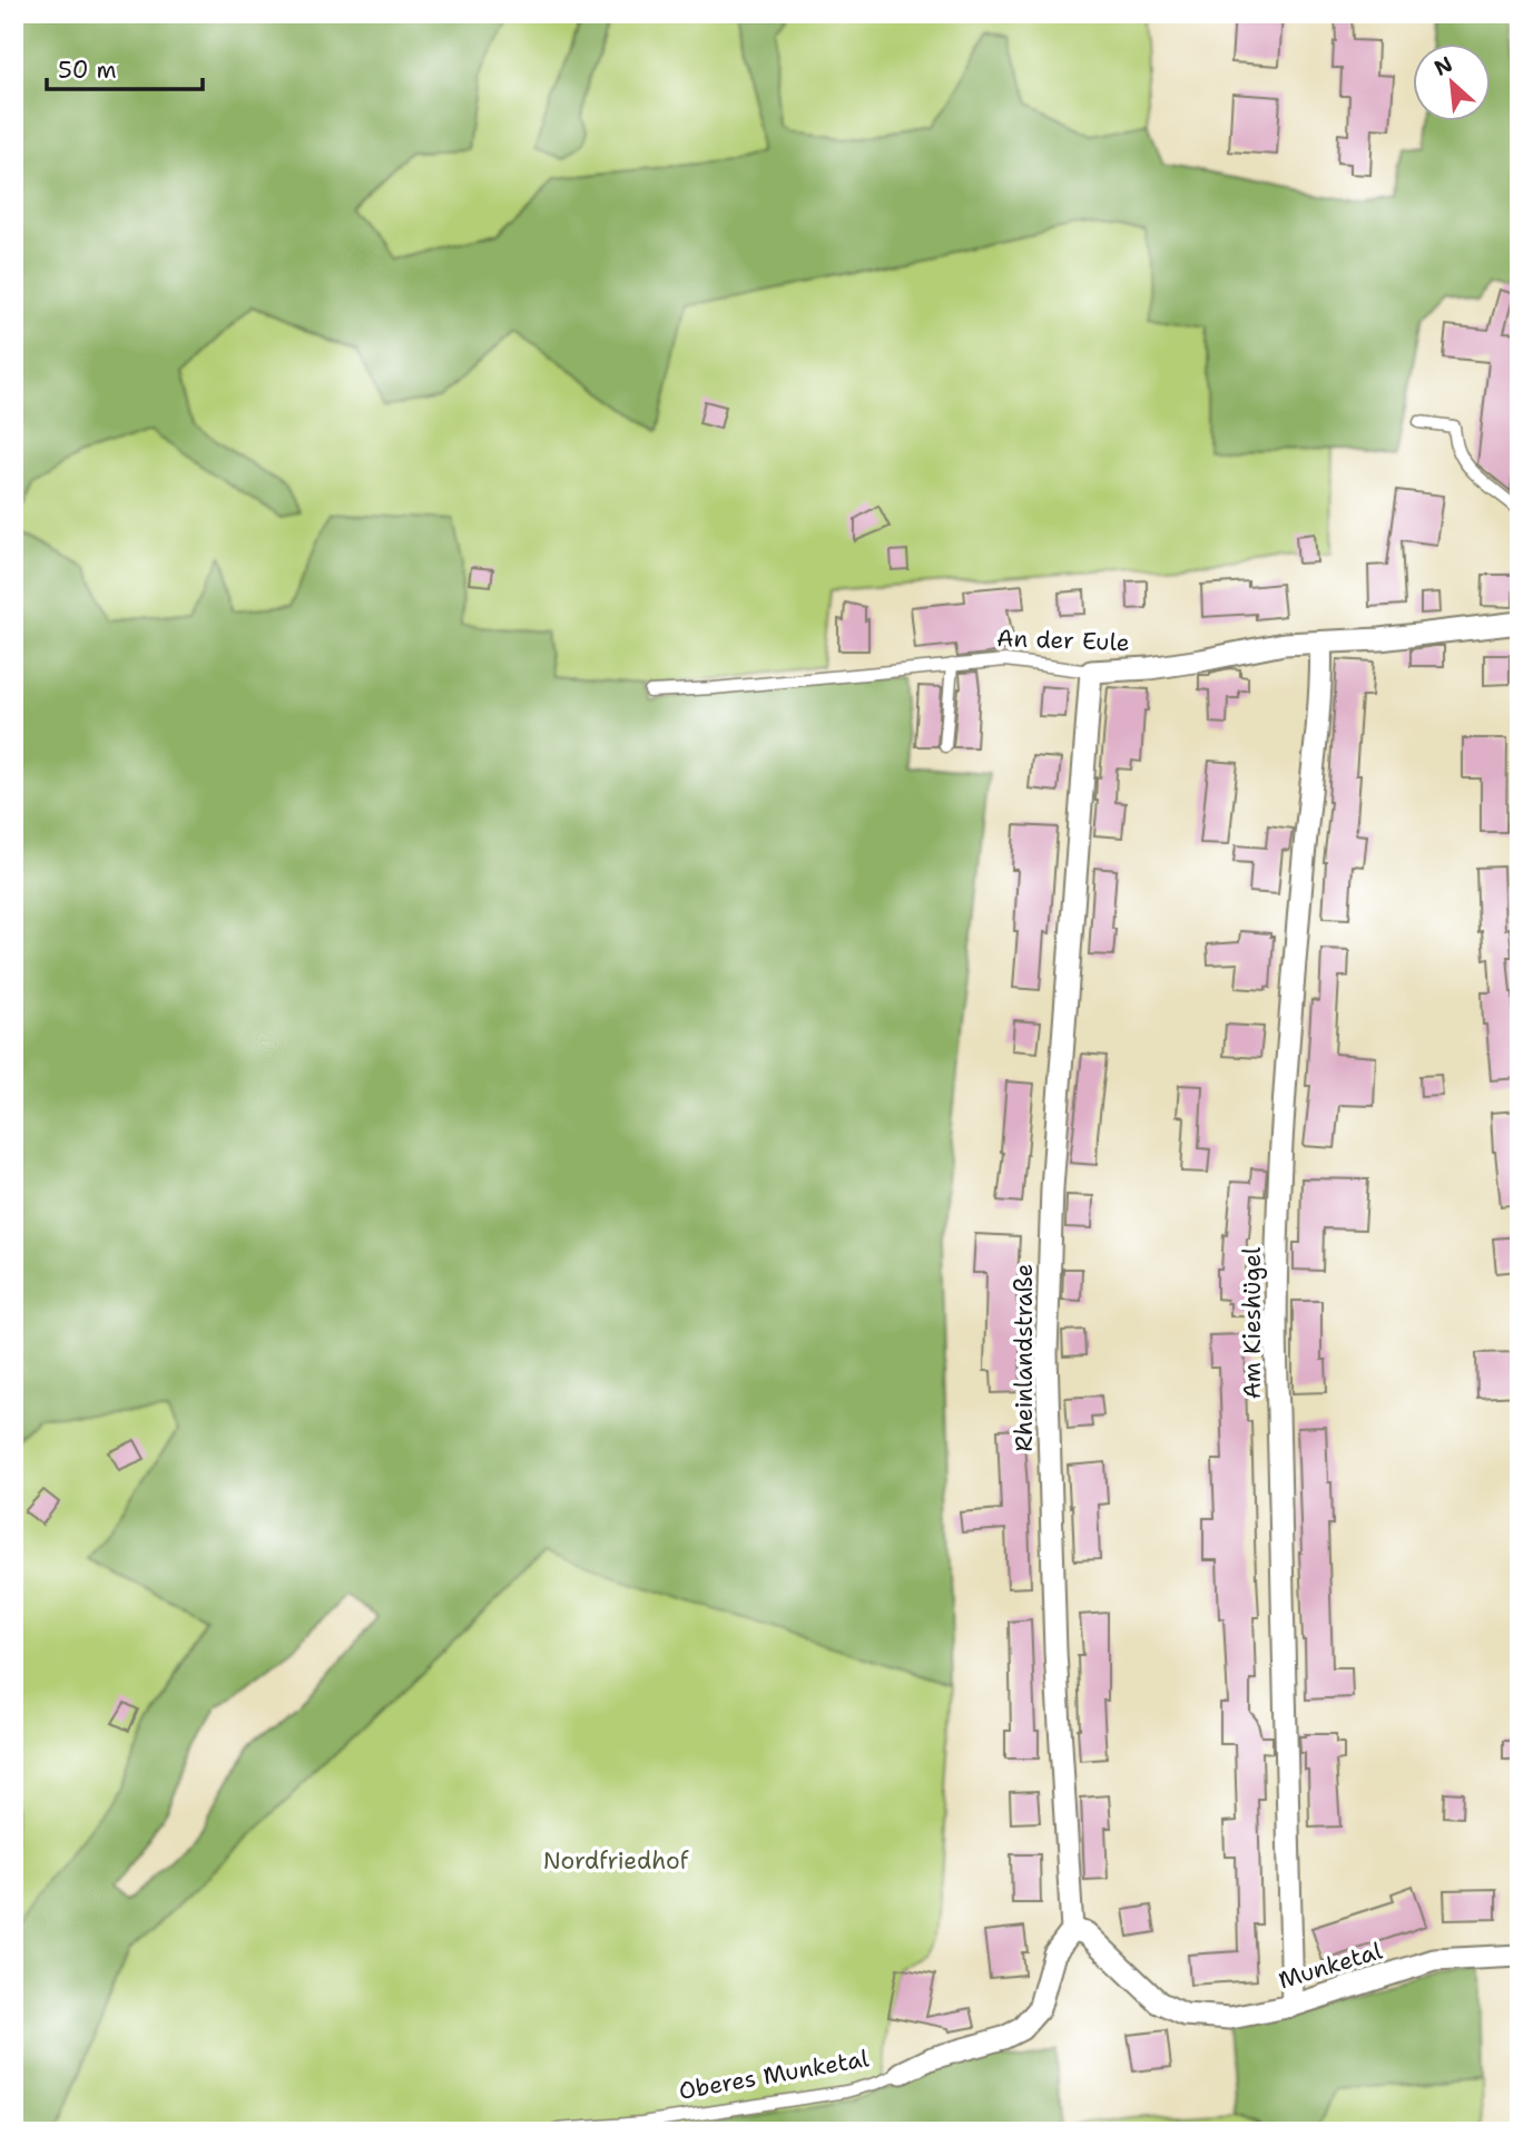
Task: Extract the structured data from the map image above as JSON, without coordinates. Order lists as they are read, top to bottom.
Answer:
{
  "streets": {
    "street": [
      "An der Eule",
      "Am Kieshügel",
      "Rheinlandstraße",
      "Munketal",
      "Oberes Munketal"
    ]
  },
  "crossings": [
    ["An der Eule", "Am Kieshügel"],
    ["An der Eule", "Rheinlandstraße"],
    ["Am Kieshügel", "Munketal"],
    ["Rheinlandstraße", "Munketal"],
    ["Rheinlandstraße", "Oberes Munketal"],
    ["Munketal", "Oberes Munketal"]
  ],
  "parks": ["Nordfriedhof"],
  "scale_bar": "50 m",
  "north": "top left"
}
